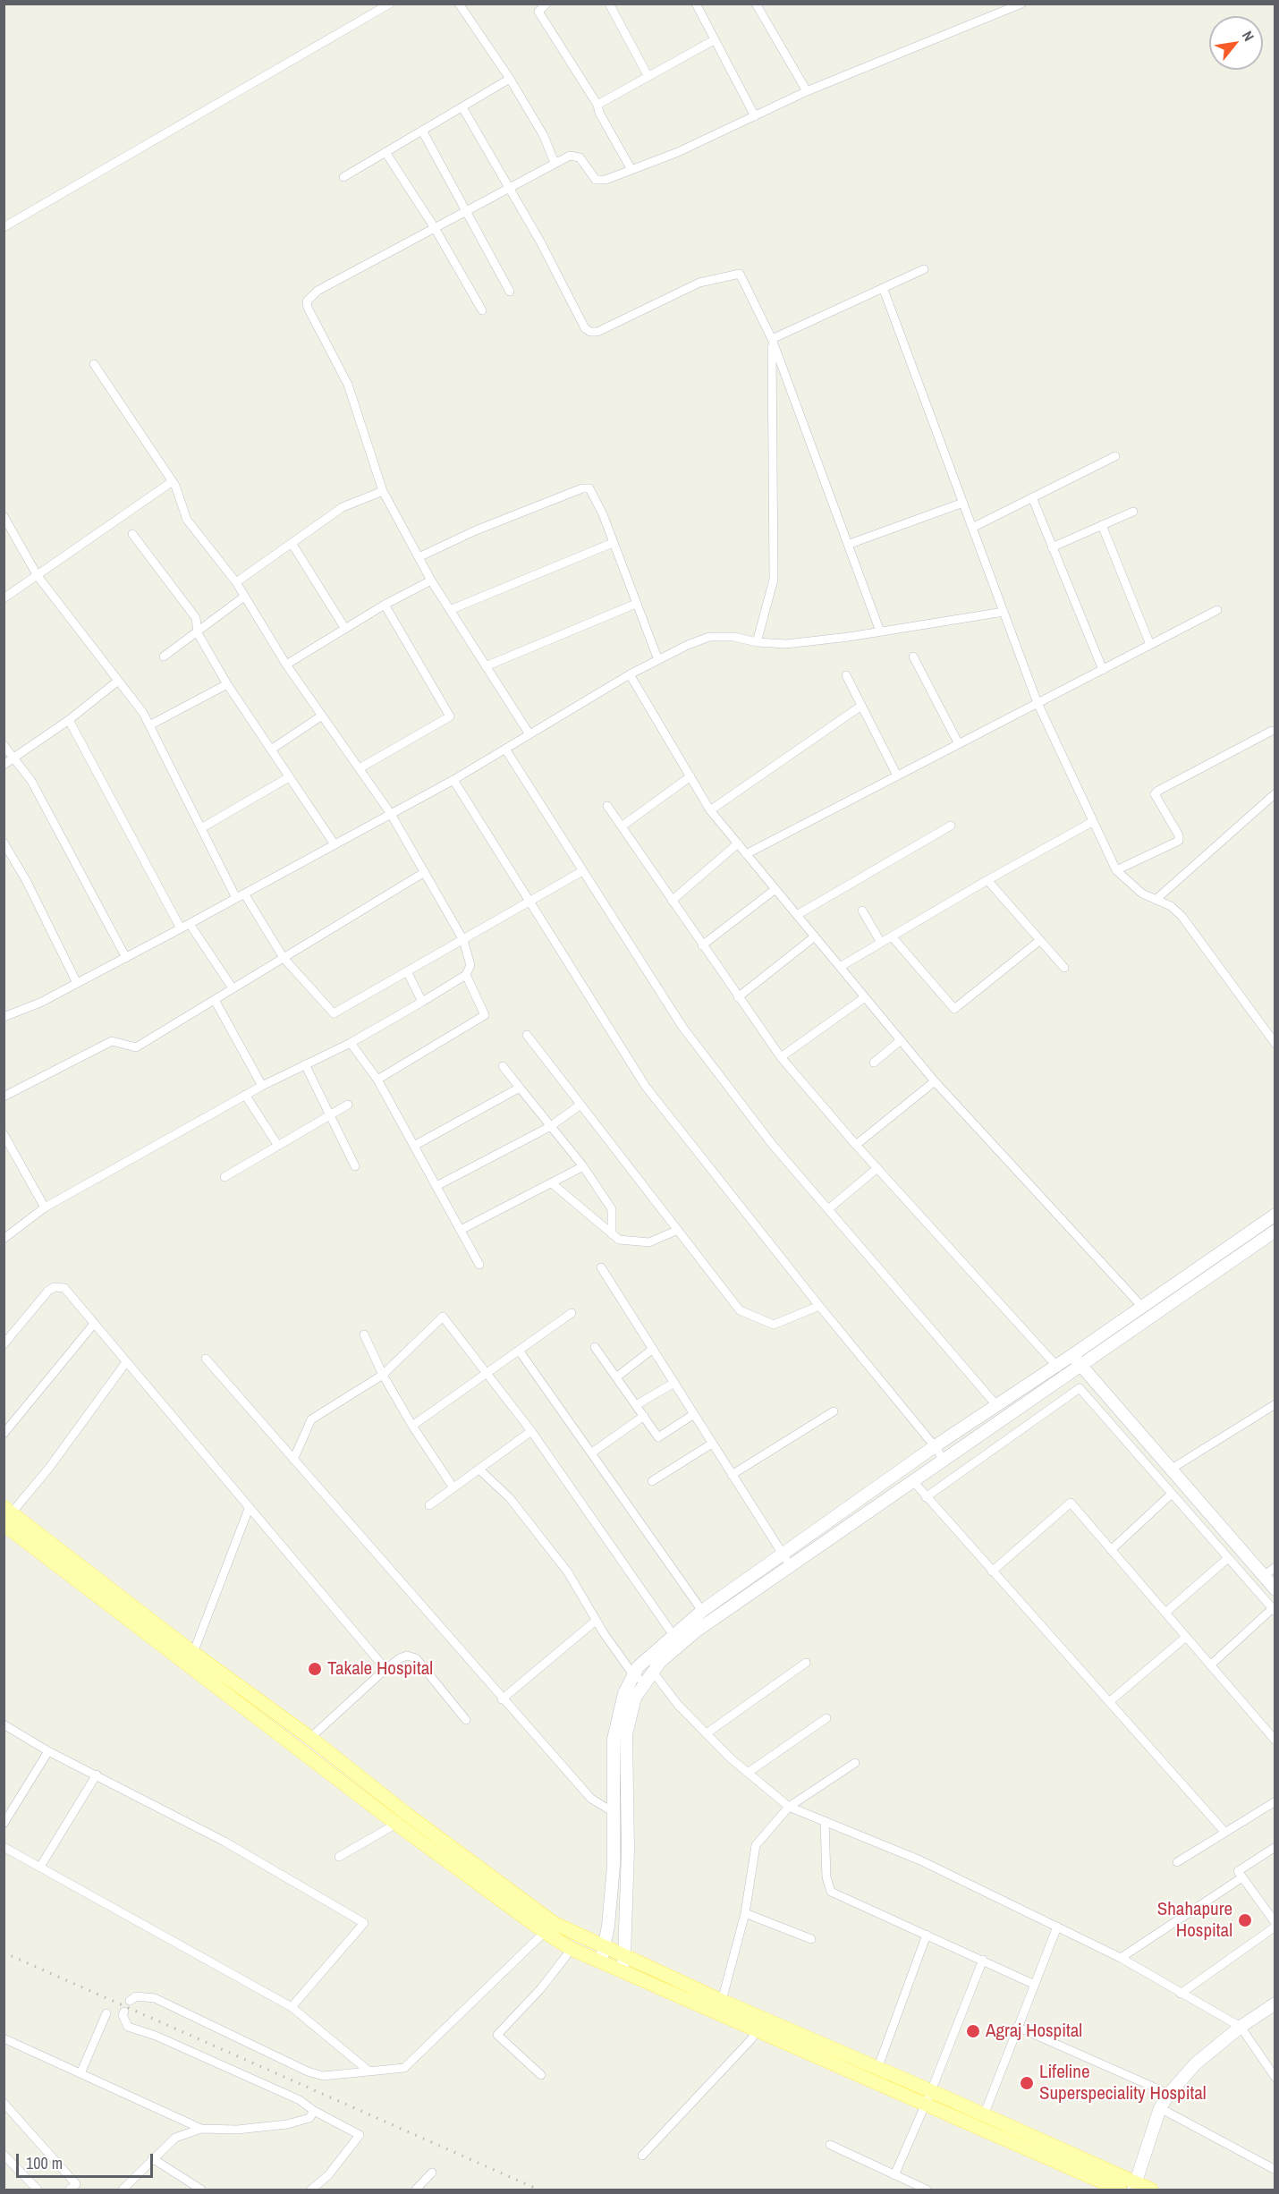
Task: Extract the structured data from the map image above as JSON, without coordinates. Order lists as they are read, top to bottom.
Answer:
{
  "places": [
    "Takale Hospital",
    "Shahapure Hospital",
    "Agraj Hospital",
    "Lifeline Superspeciality Hospital"
  ],
  "scale_bar": "100 m",
  "north": "top right"
}
